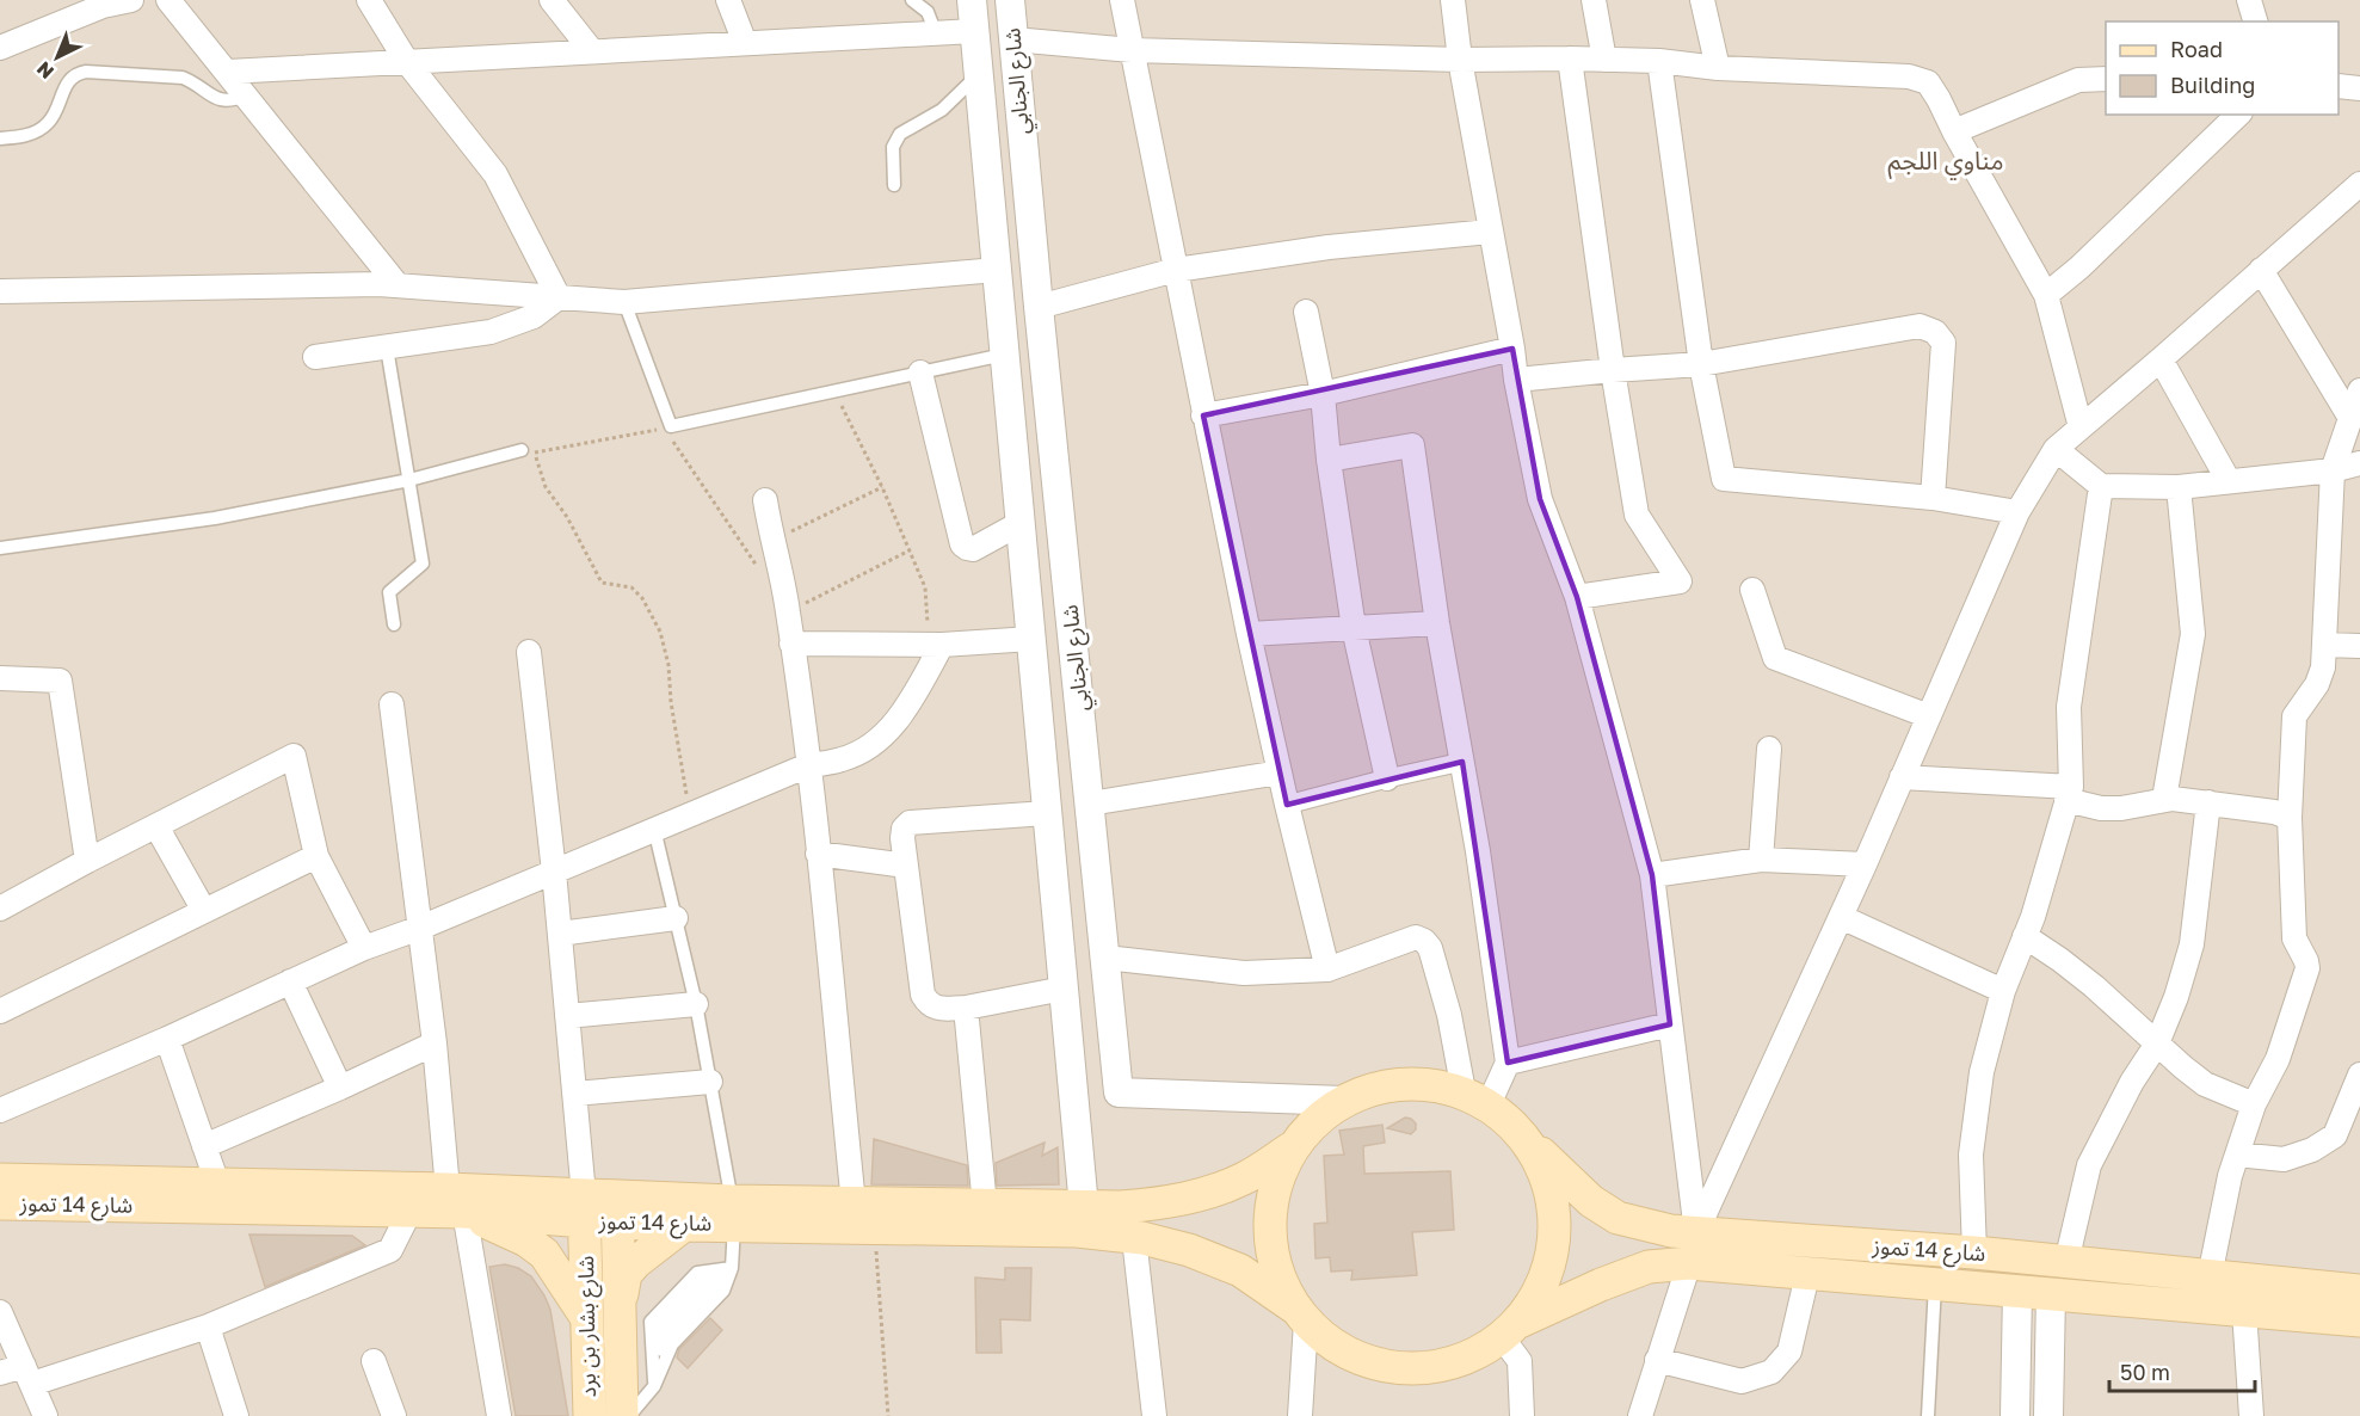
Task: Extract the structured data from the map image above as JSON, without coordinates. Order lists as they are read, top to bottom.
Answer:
{
  "streets": {
    "main road": ["شارع 14 تموز", "شارع بشار بن برد"],
    "street": ["شارع الجنابي"]
  },
  "crossings": [
    ["شارع الجنابي", "شارع 14 تموز"],
    ["شارع 14 تموز", "شارع بشار بن برد"]
  ],
  "districts": ["مناوي اللجم"],
  "legend": ["Road", "Building"],
  "scale_bar": "50 m",
  "north": "bottom left"
}
